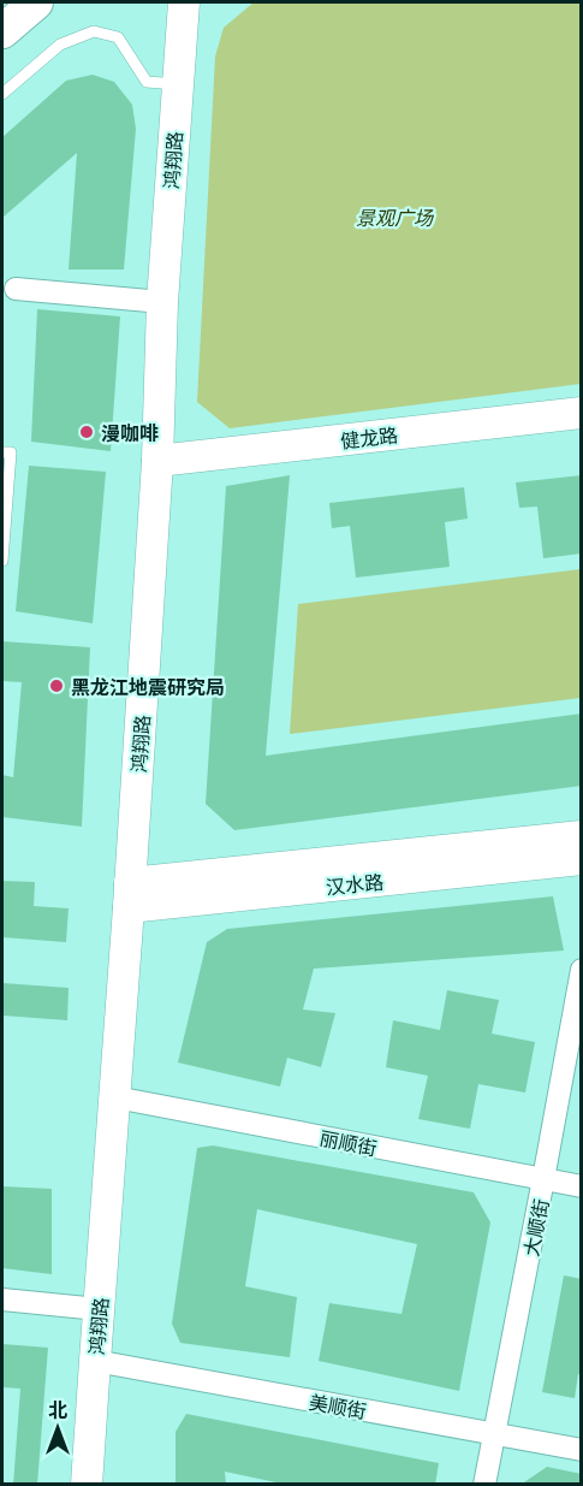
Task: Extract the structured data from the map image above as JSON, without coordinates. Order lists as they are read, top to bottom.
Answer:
{
  "streets": {
    "main road": ["鸿翔路", "健龙路", "汉水路"],
    "street": ["丽顺街", "大顺街", "美顺街"]
  },
  "crossings": [
    ["鸿翔路", "健龙路"],
    ["鸿翔路", "汉水路"],
    ["鸿翔路", "丽顺街"],
    ["鸿翔路", "美顺街"],
    ["丽顺街", "大顺街"],
    ["大顺街", "美顺街"]
  ],
  "parks": ["景观广场"],
  "places": ["漫咖啡", "黑龙江地震研究局"],
  "north": "top"
}
